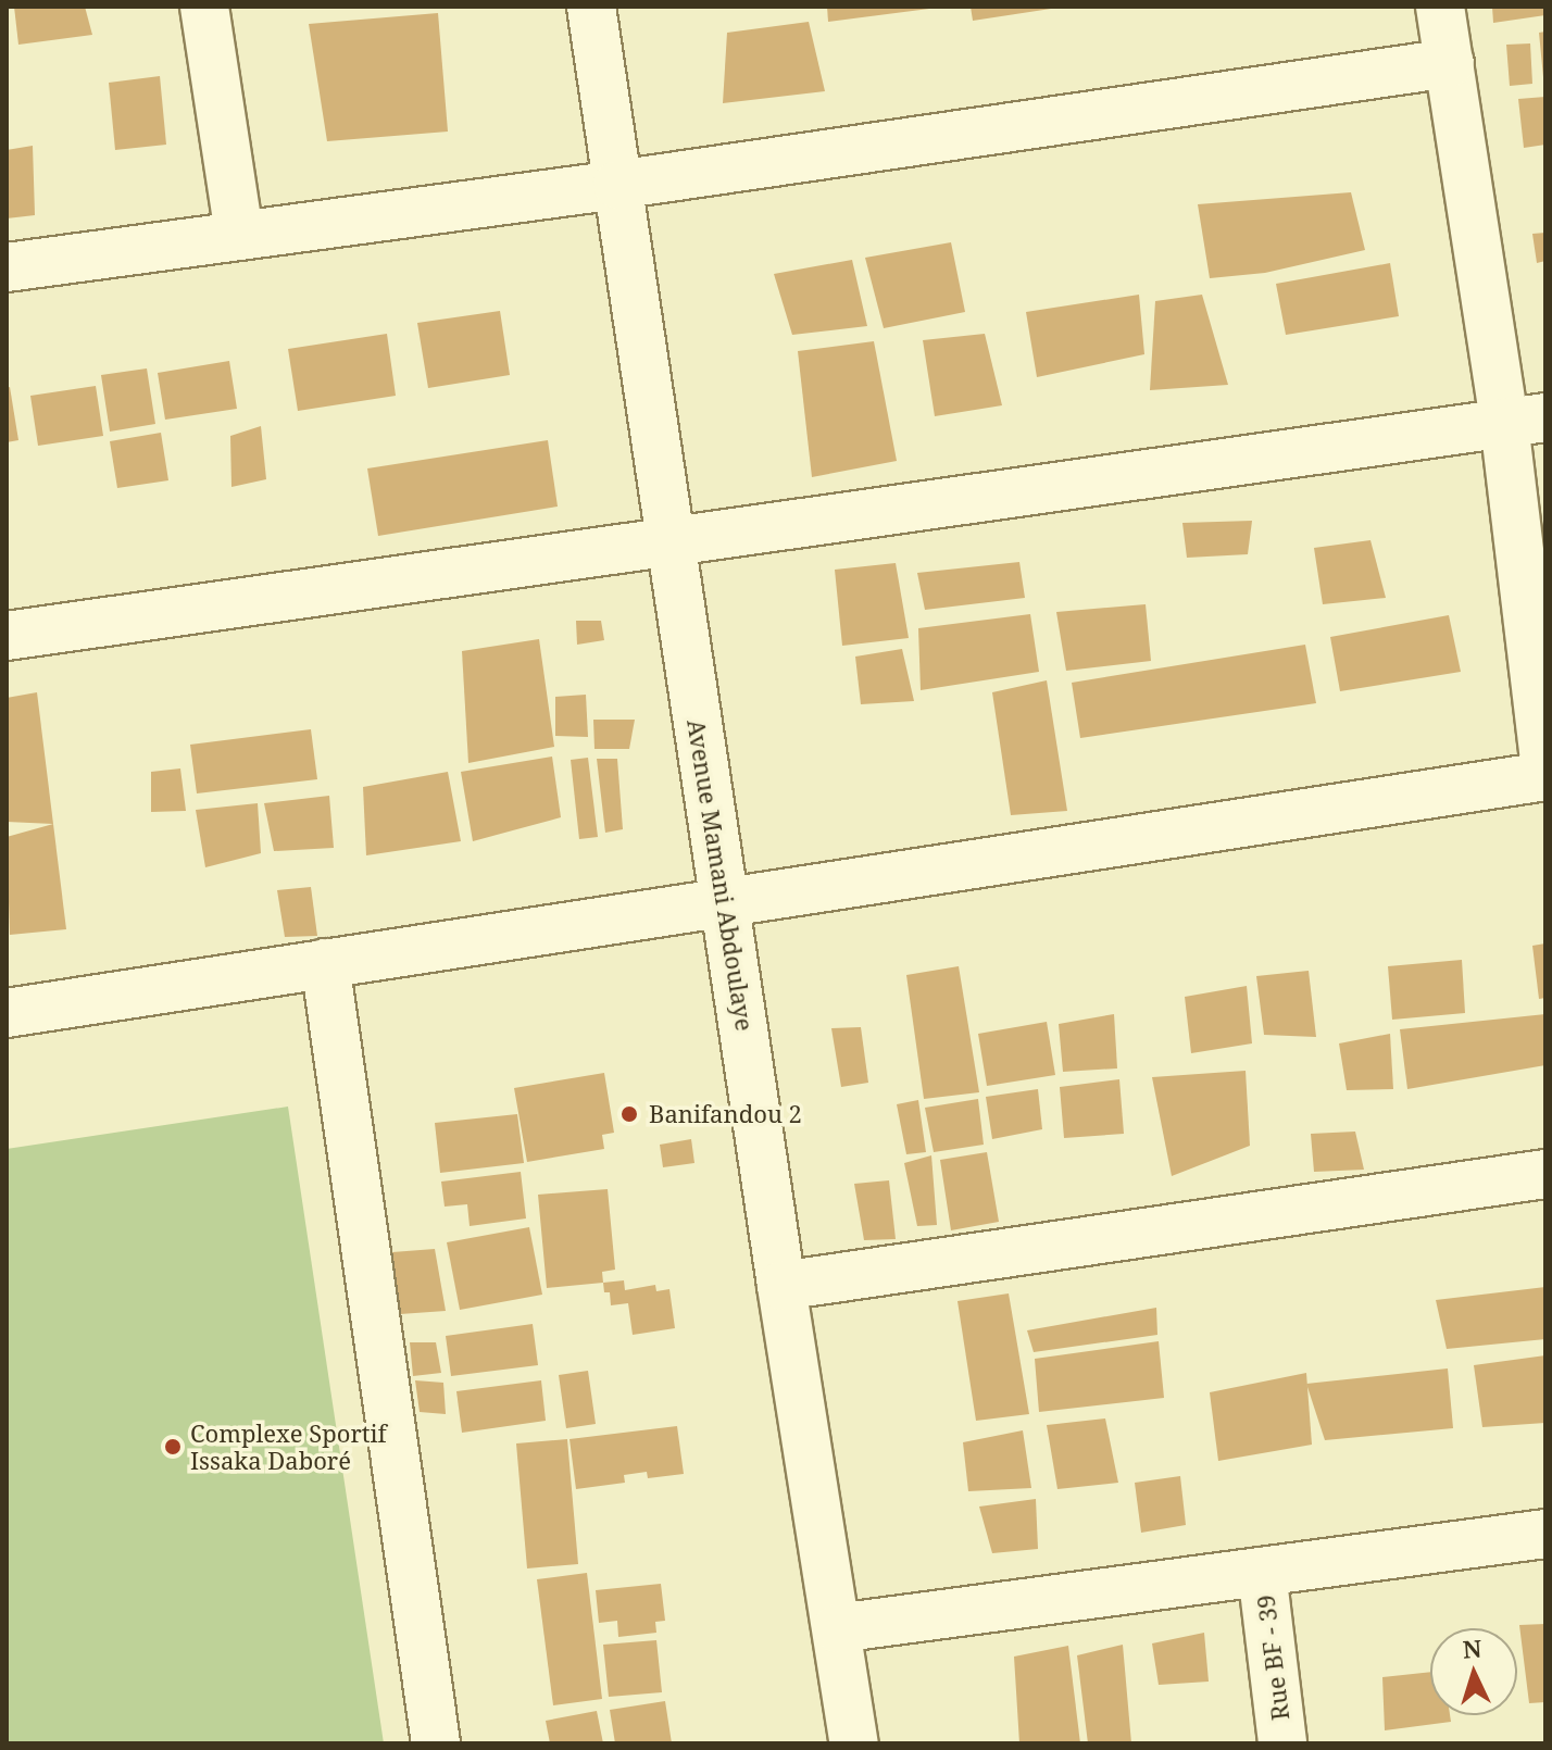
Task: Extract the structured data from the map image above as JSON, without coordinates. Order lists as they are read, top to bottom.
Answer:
{
  "streets": {
    "street": ["Avenue Mamani Abdoulaye", "Rue BF - 39"]
  },
  "places": ["Banifandou 2", "Complexe Sportif Issaka Daboré"],
  "north": "top"
}
